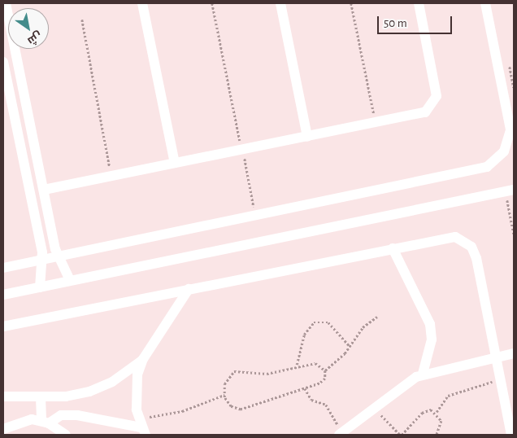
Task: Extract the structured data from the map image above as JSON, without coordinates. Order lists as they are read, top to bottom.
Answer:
{
  "scale_bar": "50 m",
  "north": "bottom right"
}
